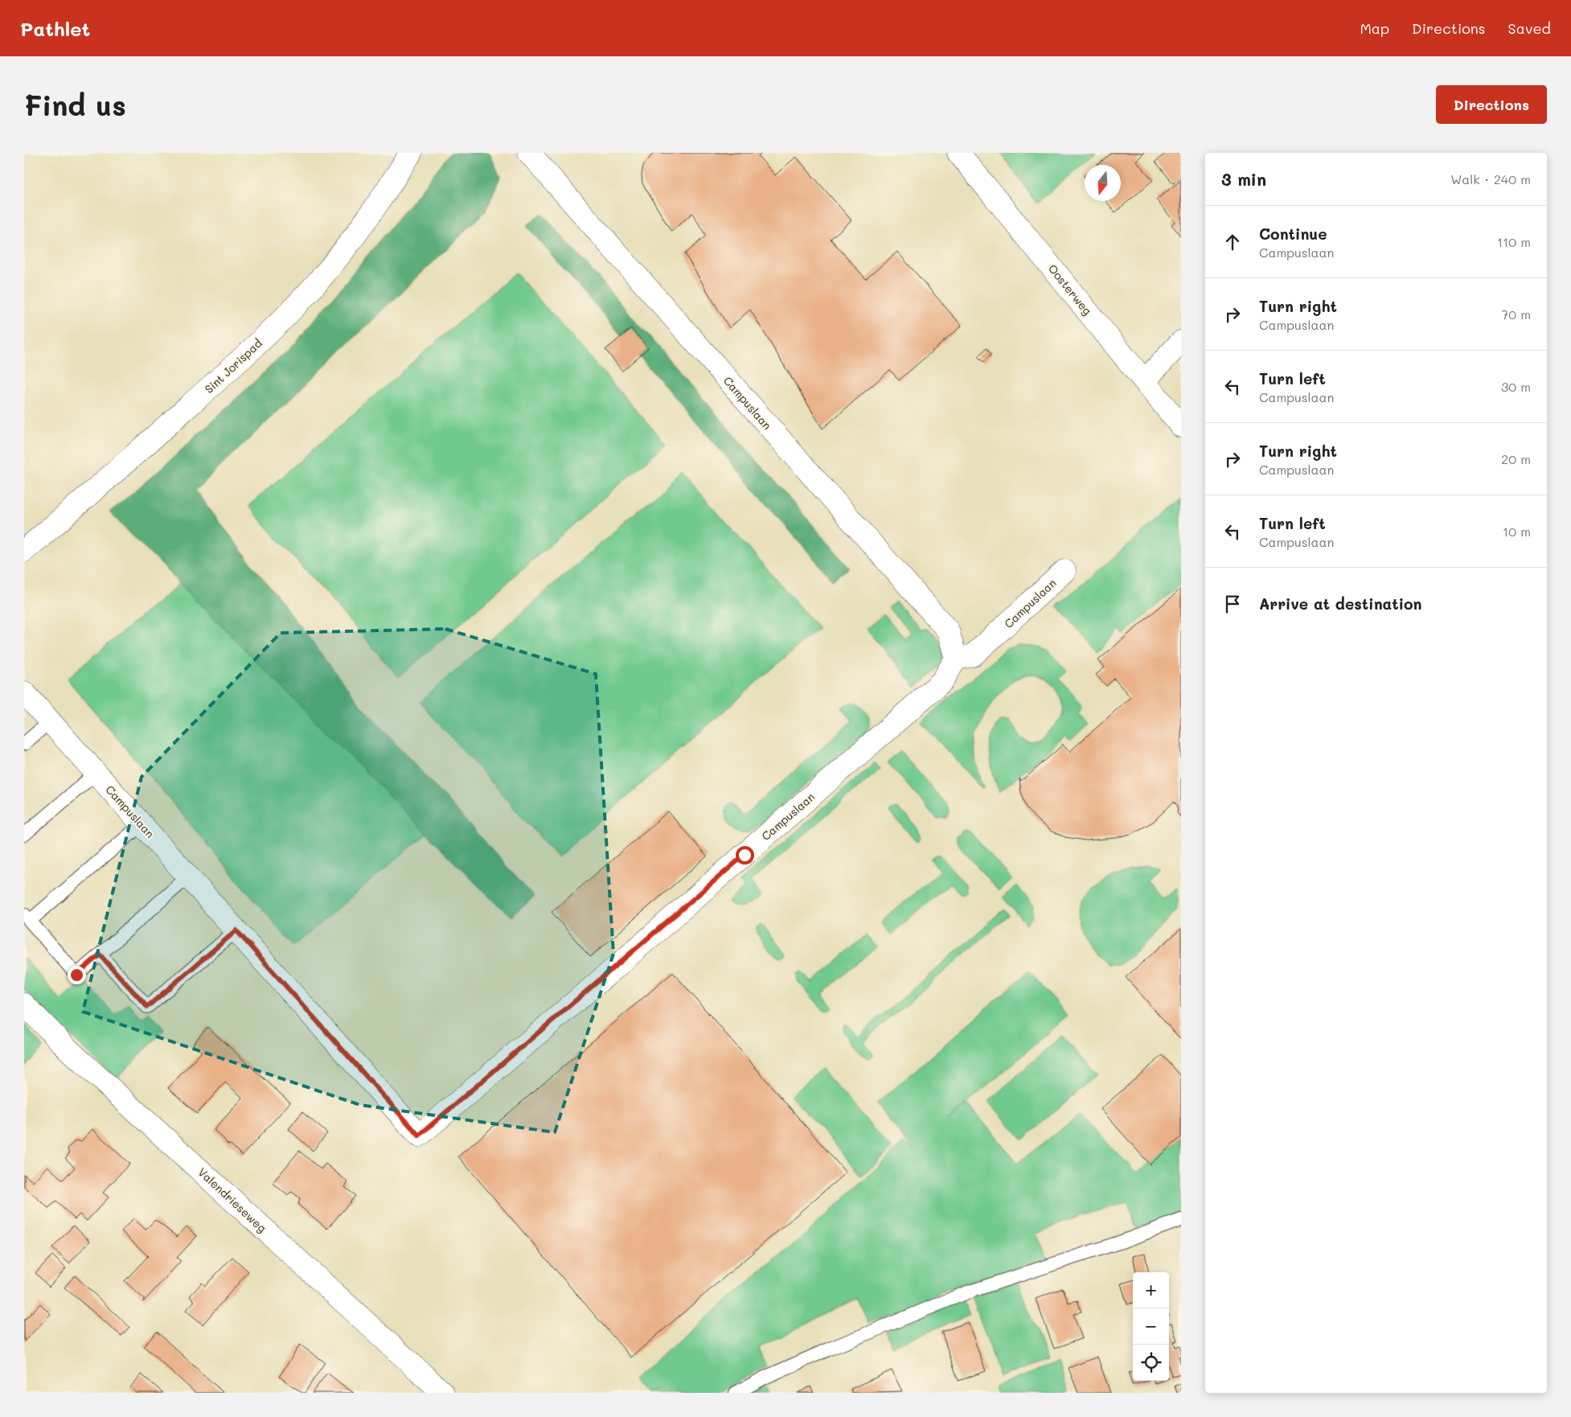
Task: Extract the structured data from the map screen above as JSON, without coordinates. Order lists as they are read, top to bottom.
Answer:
{
  "streets": {
    "street": [
      "Oosterweg",
      "Sint Jorispad",
      "Campuslaan",
      "Valendrieseweg"
    ]
  },
  "north": "bottom",
  "page": {
    "header": "Pathlet",
    "nav": ["Map", "Directions", "Saved"],
    "buttons": "Directions",
    "title": "Find us",
    "heading": ["3 min", "Walk · 240 m"],
    "list": [
      ["Continue", "Campuslaan", "110 m"],
      ["Turn right", "Campuslaan", "70 m"],
      ["Turn left", "Campuslaan", "30 m"],
      ["Turn right", "Campuslaan", "20 m"],
      ["Turn left", "Campuslaan", "10 m"],
      "Arrive at destination"
    ],
    "map_buttons": ["+", "−"]
  }
}
